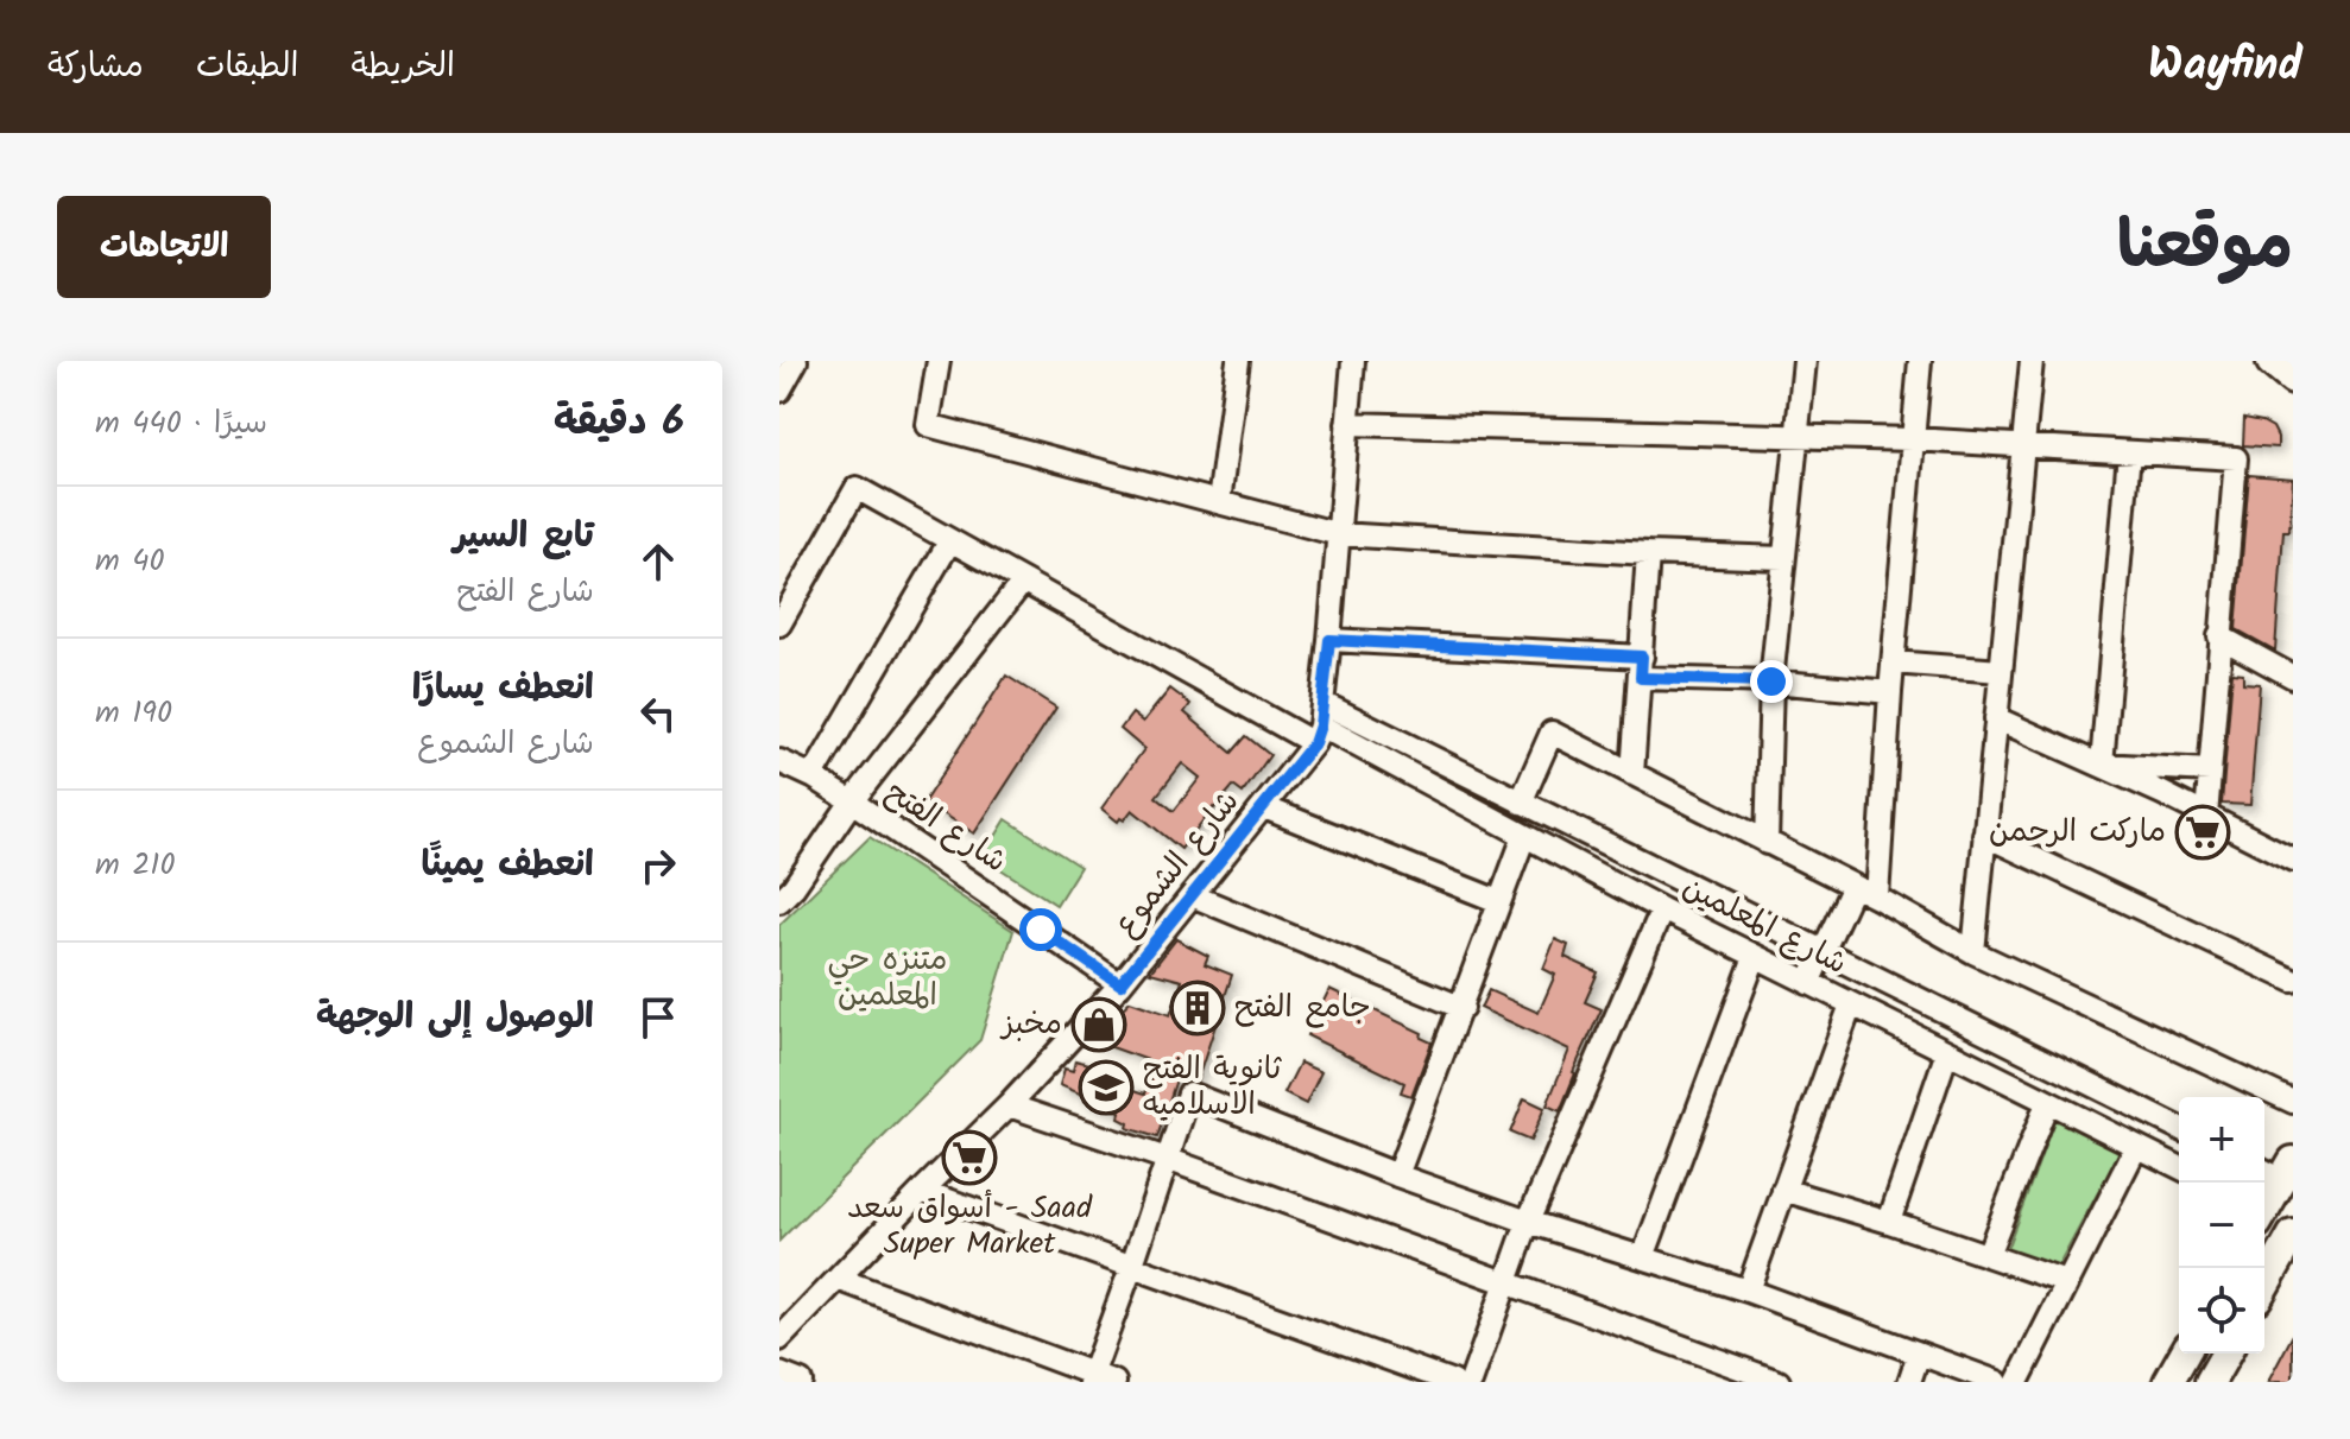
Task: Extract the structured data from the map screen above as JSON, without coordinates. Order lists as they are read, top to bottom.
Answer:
{
  "streets": {
    "street": ["شارع الفتح", "شارع الشموع", "شارع المعلمين"]
  },
  "crossings": [
    ["شارع الفتح", "شارع الشموع"],
    ["شارع الشموع", "شارع المعلمين"]
  ],
  "parks": ["متنزه حي المعلمين"],
  "places": {
    "supermarket": ["ماركت الرحمن", "أسواق سعد - Saad Super Market"],
    "building": ["جامع الفتح"],
    "shop": ["مخبز"],
    "school or university": ["ثانوية الفتح الاسلاميه"]
  },
  "page": {
    "header": "Wayfind",
    "nav": ["الخريطة", "الطبقات", "مشاركة"],
    "title": "موقعنا",
    "buttons": "الاتجاهات",
    "heading": ["6 دقيقة", "سيرًا · 440 m"],
    "list": [
      ["تابع السير", "شارع الفتح", "40 m"],
      ["انعطف يسارًا", "شارع الشموع", "190 m"],
      ["انعطف يمينًا", "210 m"],
      "الوصول إلى الوجهة"
    ],
    "map_buttons": ["+", "−"]
  }
}
